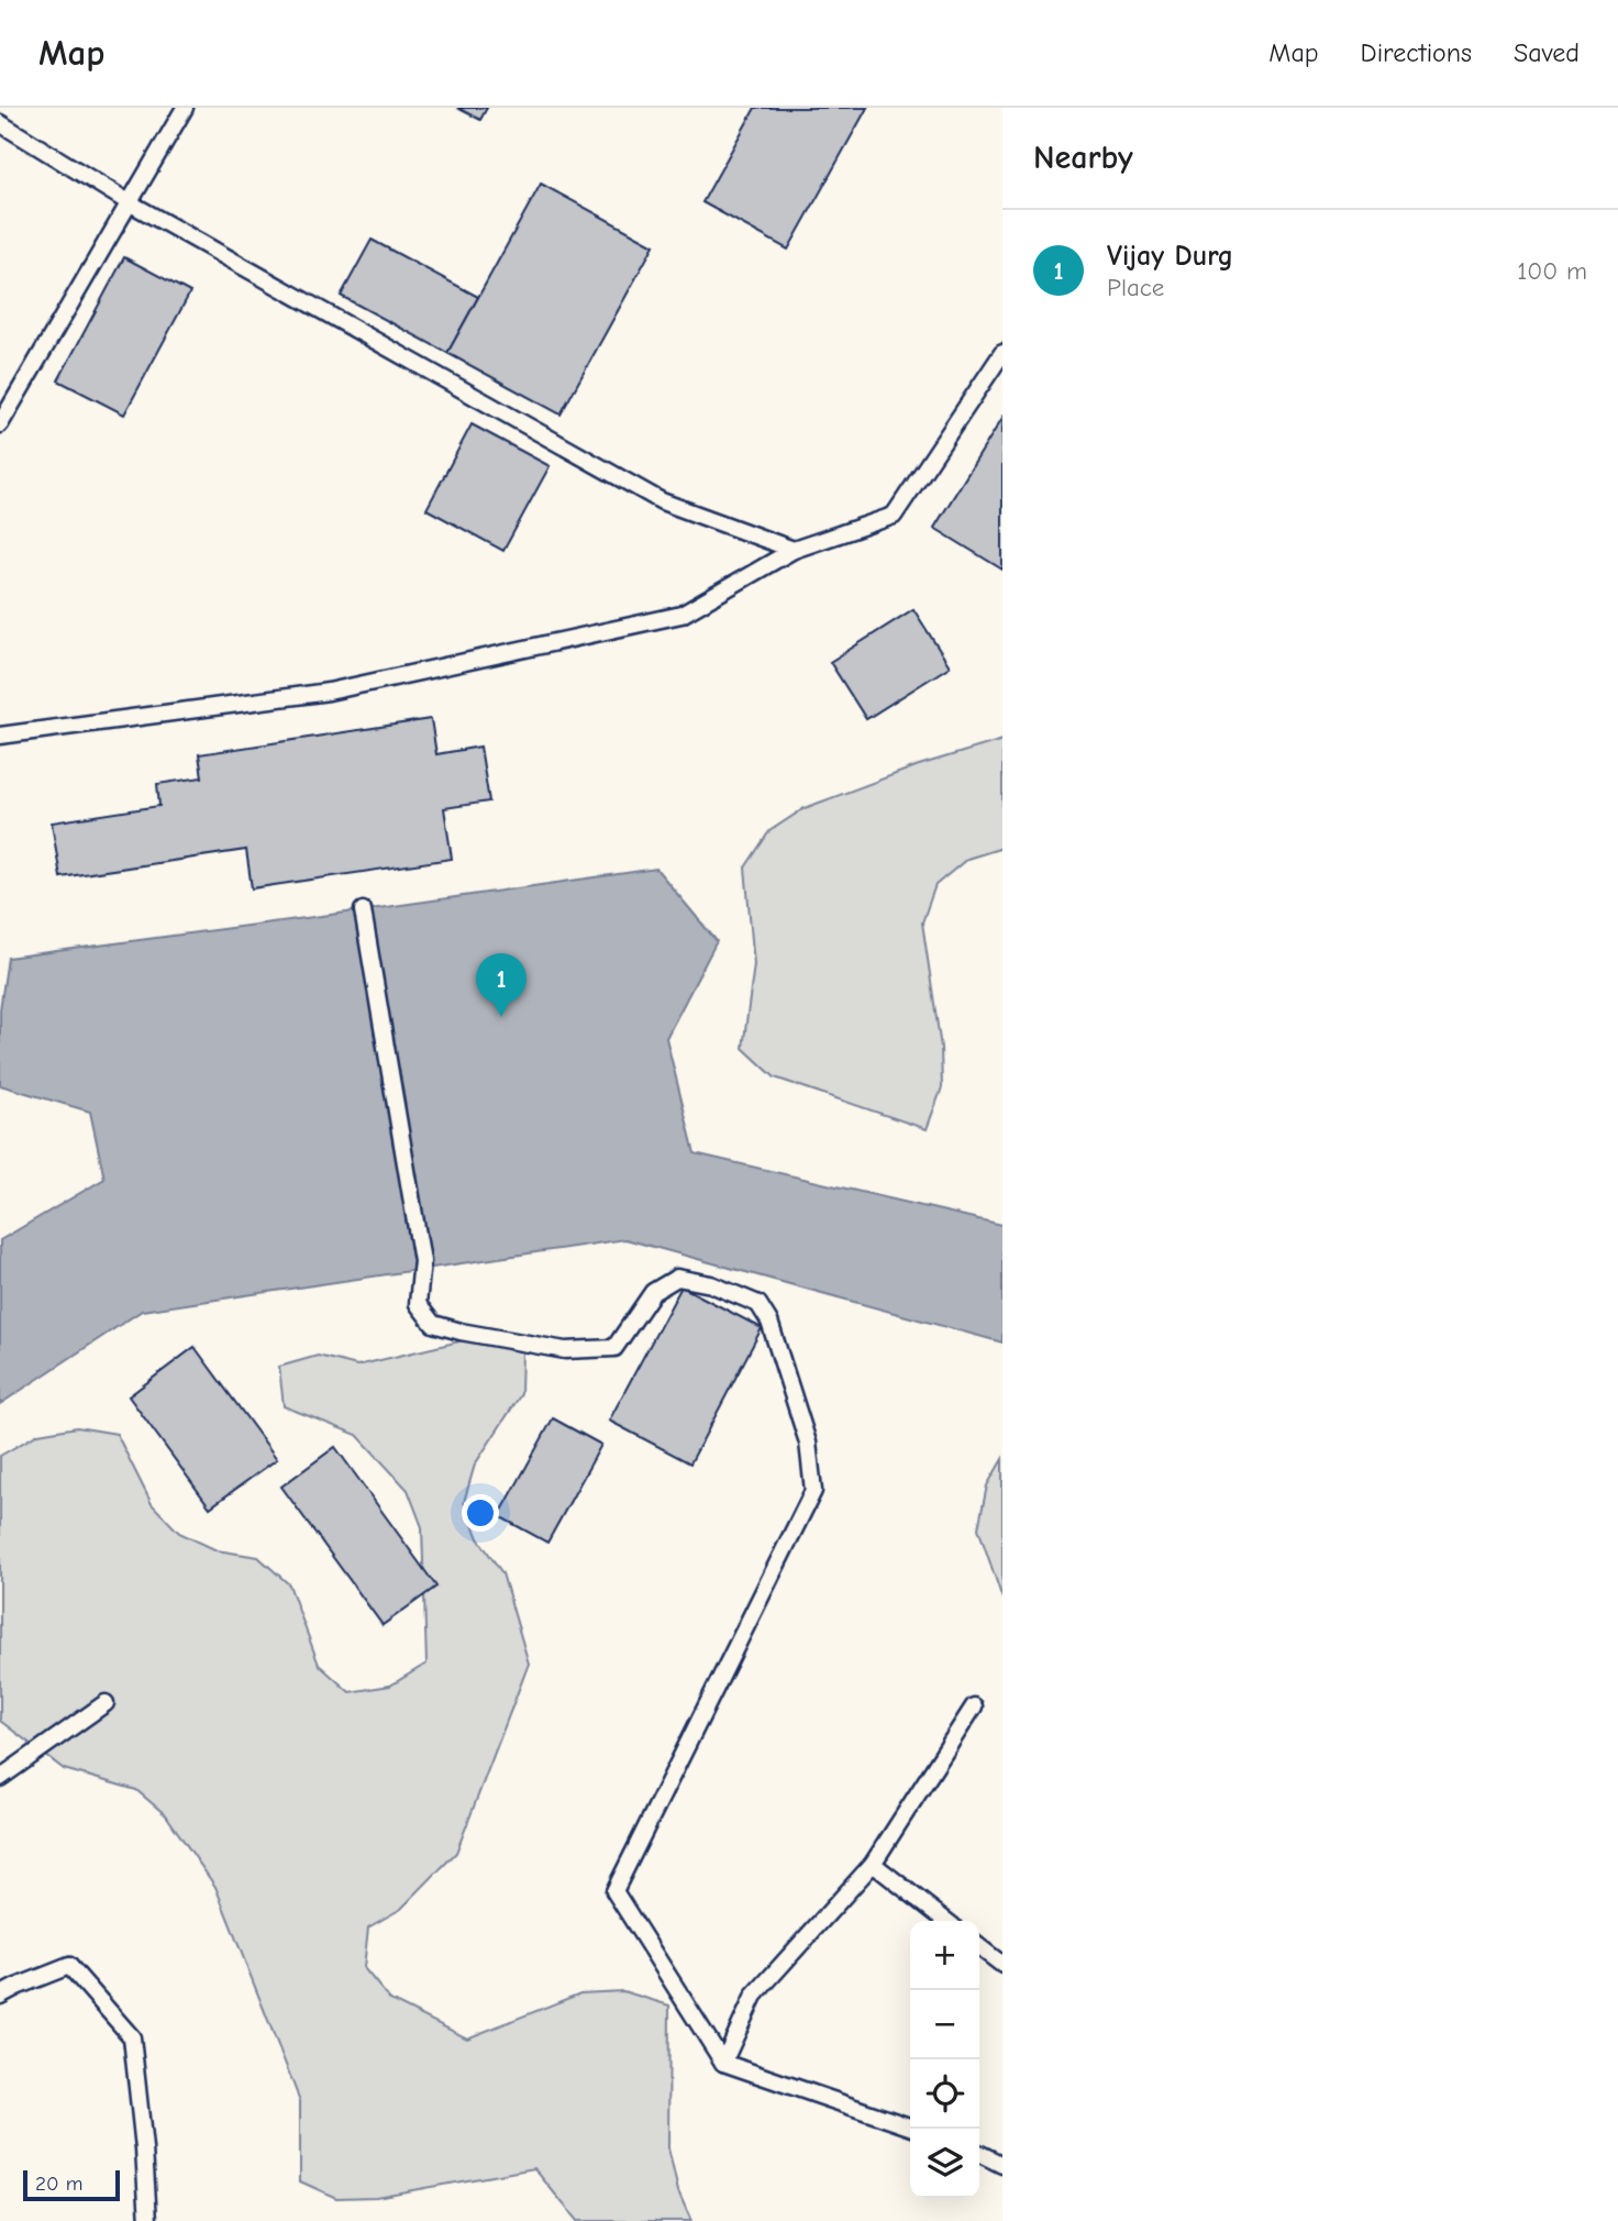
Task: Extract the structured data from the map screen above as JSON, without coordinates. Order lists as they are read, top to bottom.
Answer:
{
  "scale_bar": "20 m",
  "page": {
    "header": "Map",
    "nav": ["Map", "Directions", "Saved"],
    "heading": "Nearby",
    "list": [
      {
        "mark": "1",
        "name": "Vijay Durg",
        "note": "Place",
        "value": "100 m"
      }
    ],
    "pins": "1",
    "map_buttons": ["+", "−"],
    "scale": "20 m"
  }
}
